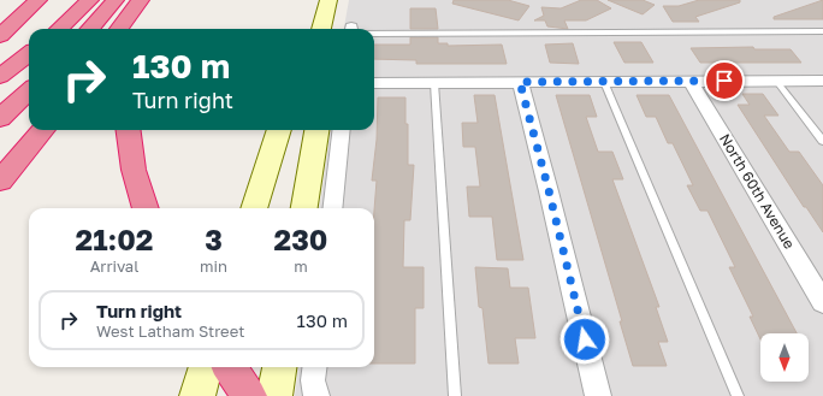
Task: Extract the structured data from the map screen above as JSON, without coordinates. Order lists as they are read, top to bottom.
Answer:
{
  "streets": {
    "street": ["North 60th Avenue"]
  },
  "north": "bottom",
  "page": {
    "turn": ["130 m", "Turn right"],
    "eta": [
      "21:02",
      "Arrival",
      "3",
      "min",
      "230",
      "m"
    ],
    "list": [
      {
        "name": "Turn right",
        "note": "West Latham Street",
        "value": "130 m"
      }
    ]
  }
}
